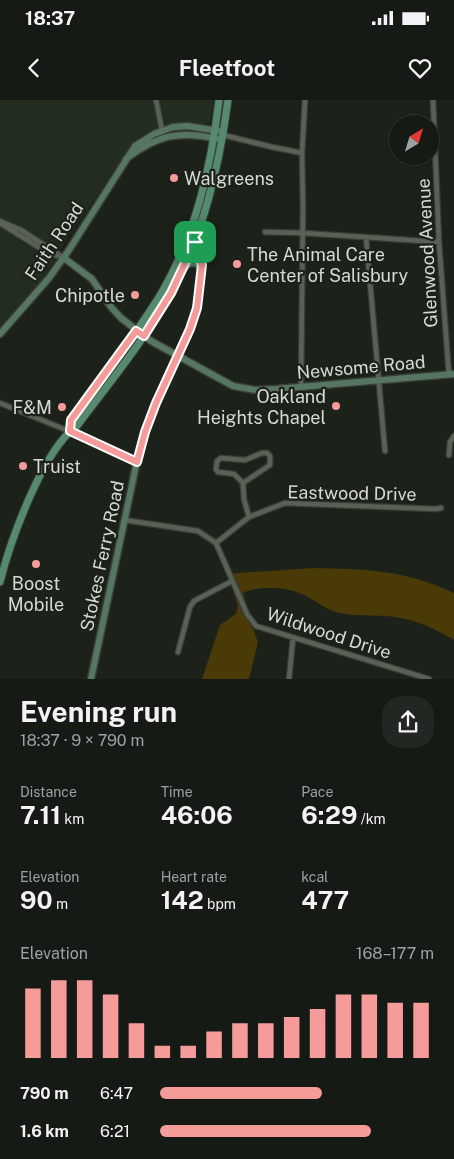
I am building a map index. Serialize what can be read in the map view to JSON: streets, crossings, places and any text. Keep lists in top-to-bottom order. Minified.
{"streets":{"street":["Faith Road","Glenwood Avenue","Newsome Road","Eastwood Drive","Stokes Ferry Road","Wildwood Drive"]},"crossings":[["Faith Road","Newsome Road"],["Glenwood Avenue","Newsome Road"],["Newsome Road","Stokes Ferry Road"],["Eastwood Drive","Wildwood Drive"]],"places":["Walgreens","The Animal Care Center of Salisbury","Chipotle","Oakland Heights Chapel","F&M","Truist","Boost Mobile"],"north":"top right","page":{"status":"18:37","header":"Fleetfoot","heading":["Evening run","18:37 · 9 × 790 m"],"stats":[["Distance","7.11 km"],["Time","46:06"],["Pace","6:29 /km"],["Elevation","90 m"],["Heart rate","142 bpm"],["kcal","477"]],"chart":["Elevation","168–177 m"],"list":[{"name":"790 m","note":"6:47"},{"name":"1.6 km","note":"6:21"}]}}
